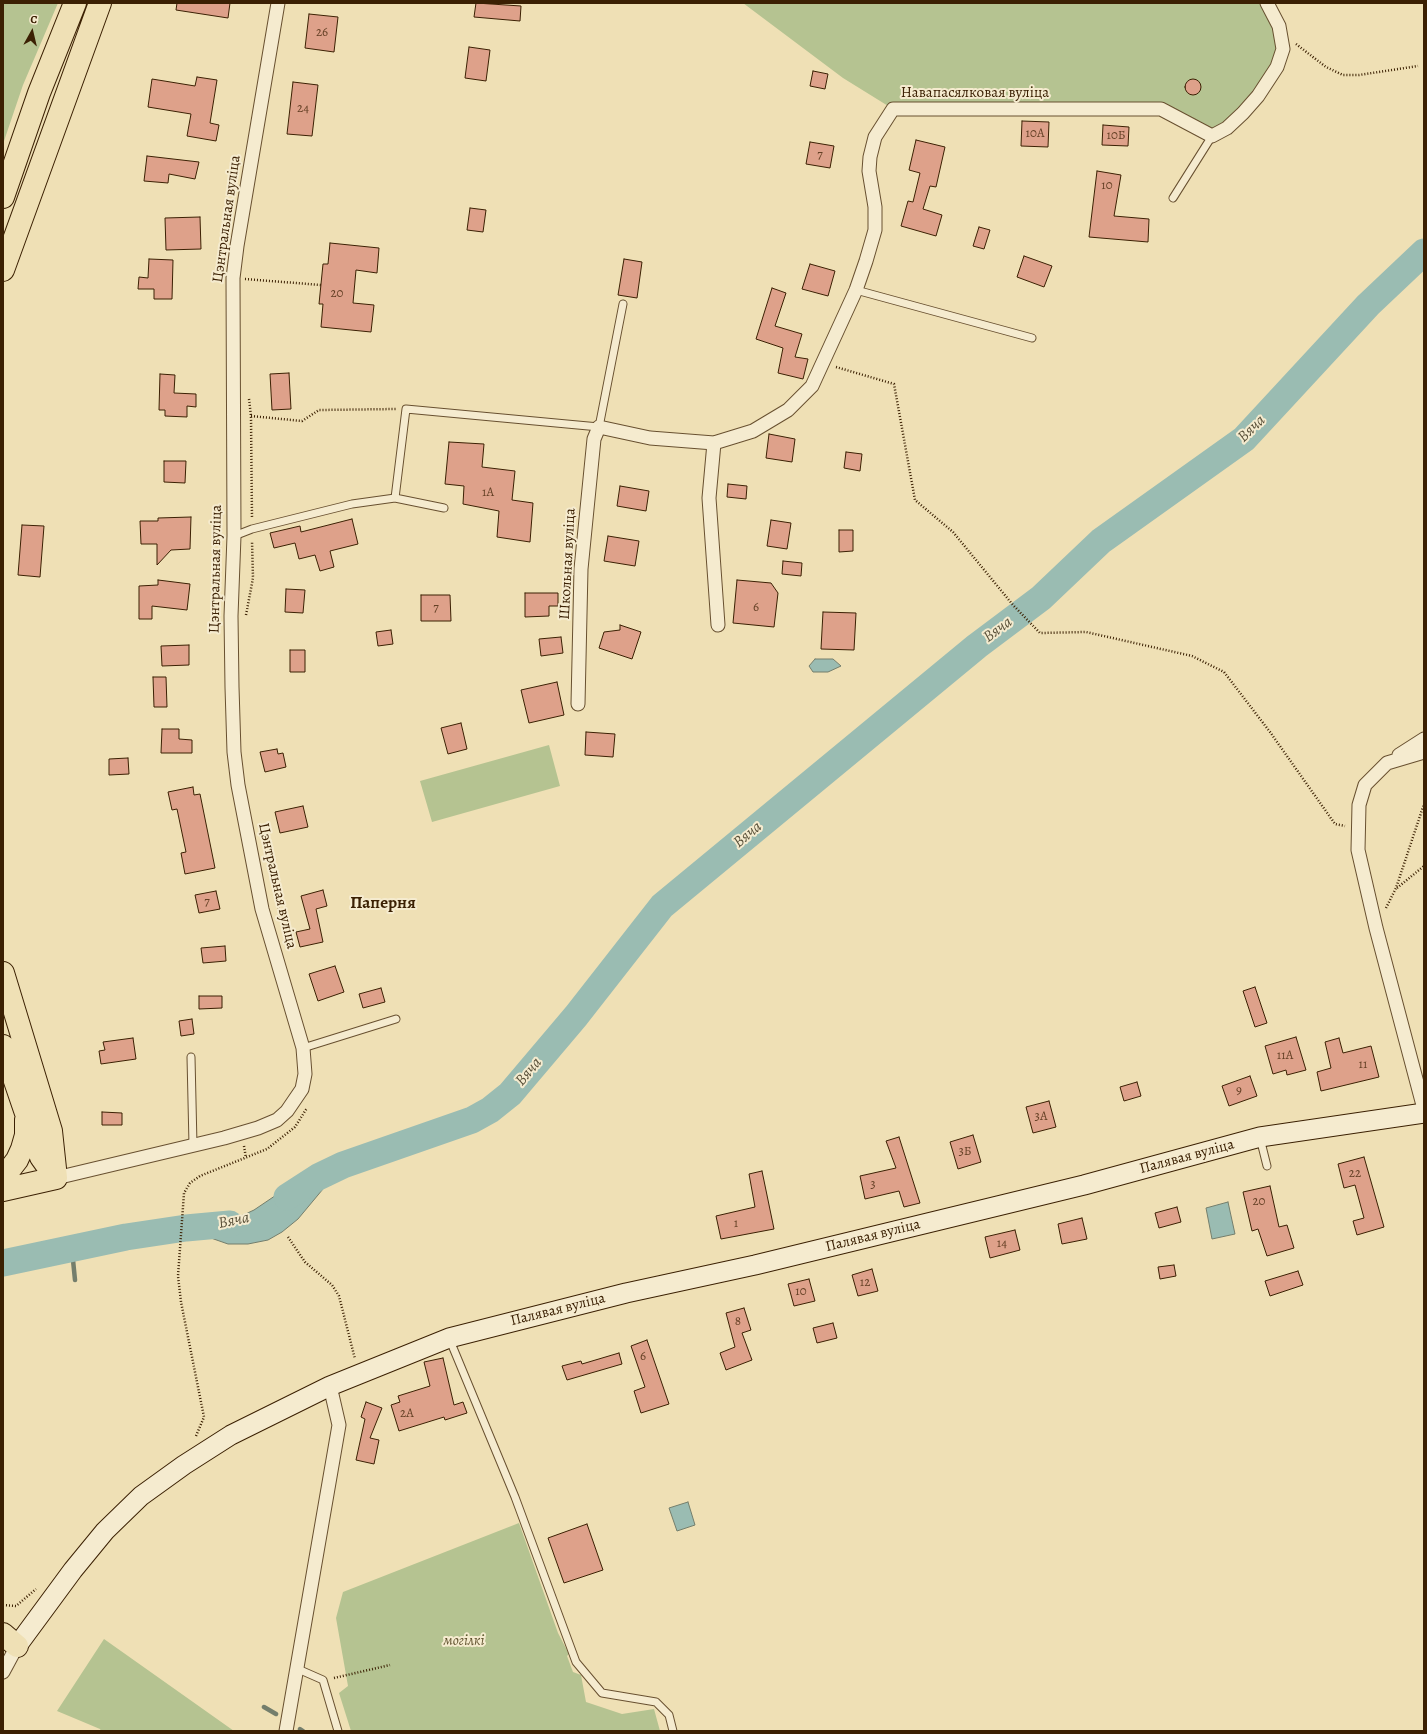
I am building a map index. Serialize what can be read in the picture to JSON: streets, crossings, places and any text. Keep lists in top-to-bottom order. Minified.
{"streets":{"main road":["Палявая вуліца"],"street":["Навапасялковая вуліца","Цэнтральная вуліца","Школьная вуліца"]},"districts":["Паперня"],"water":["Вяча"],"parks":["могілкі"],"house_numbers":["26","24","10А","10Б","7","10","20","1А","7","6","7","11А","11","9","3А","3Б","22","3","20","1","14","12","10","8","6","2А"],"north":"top"}
